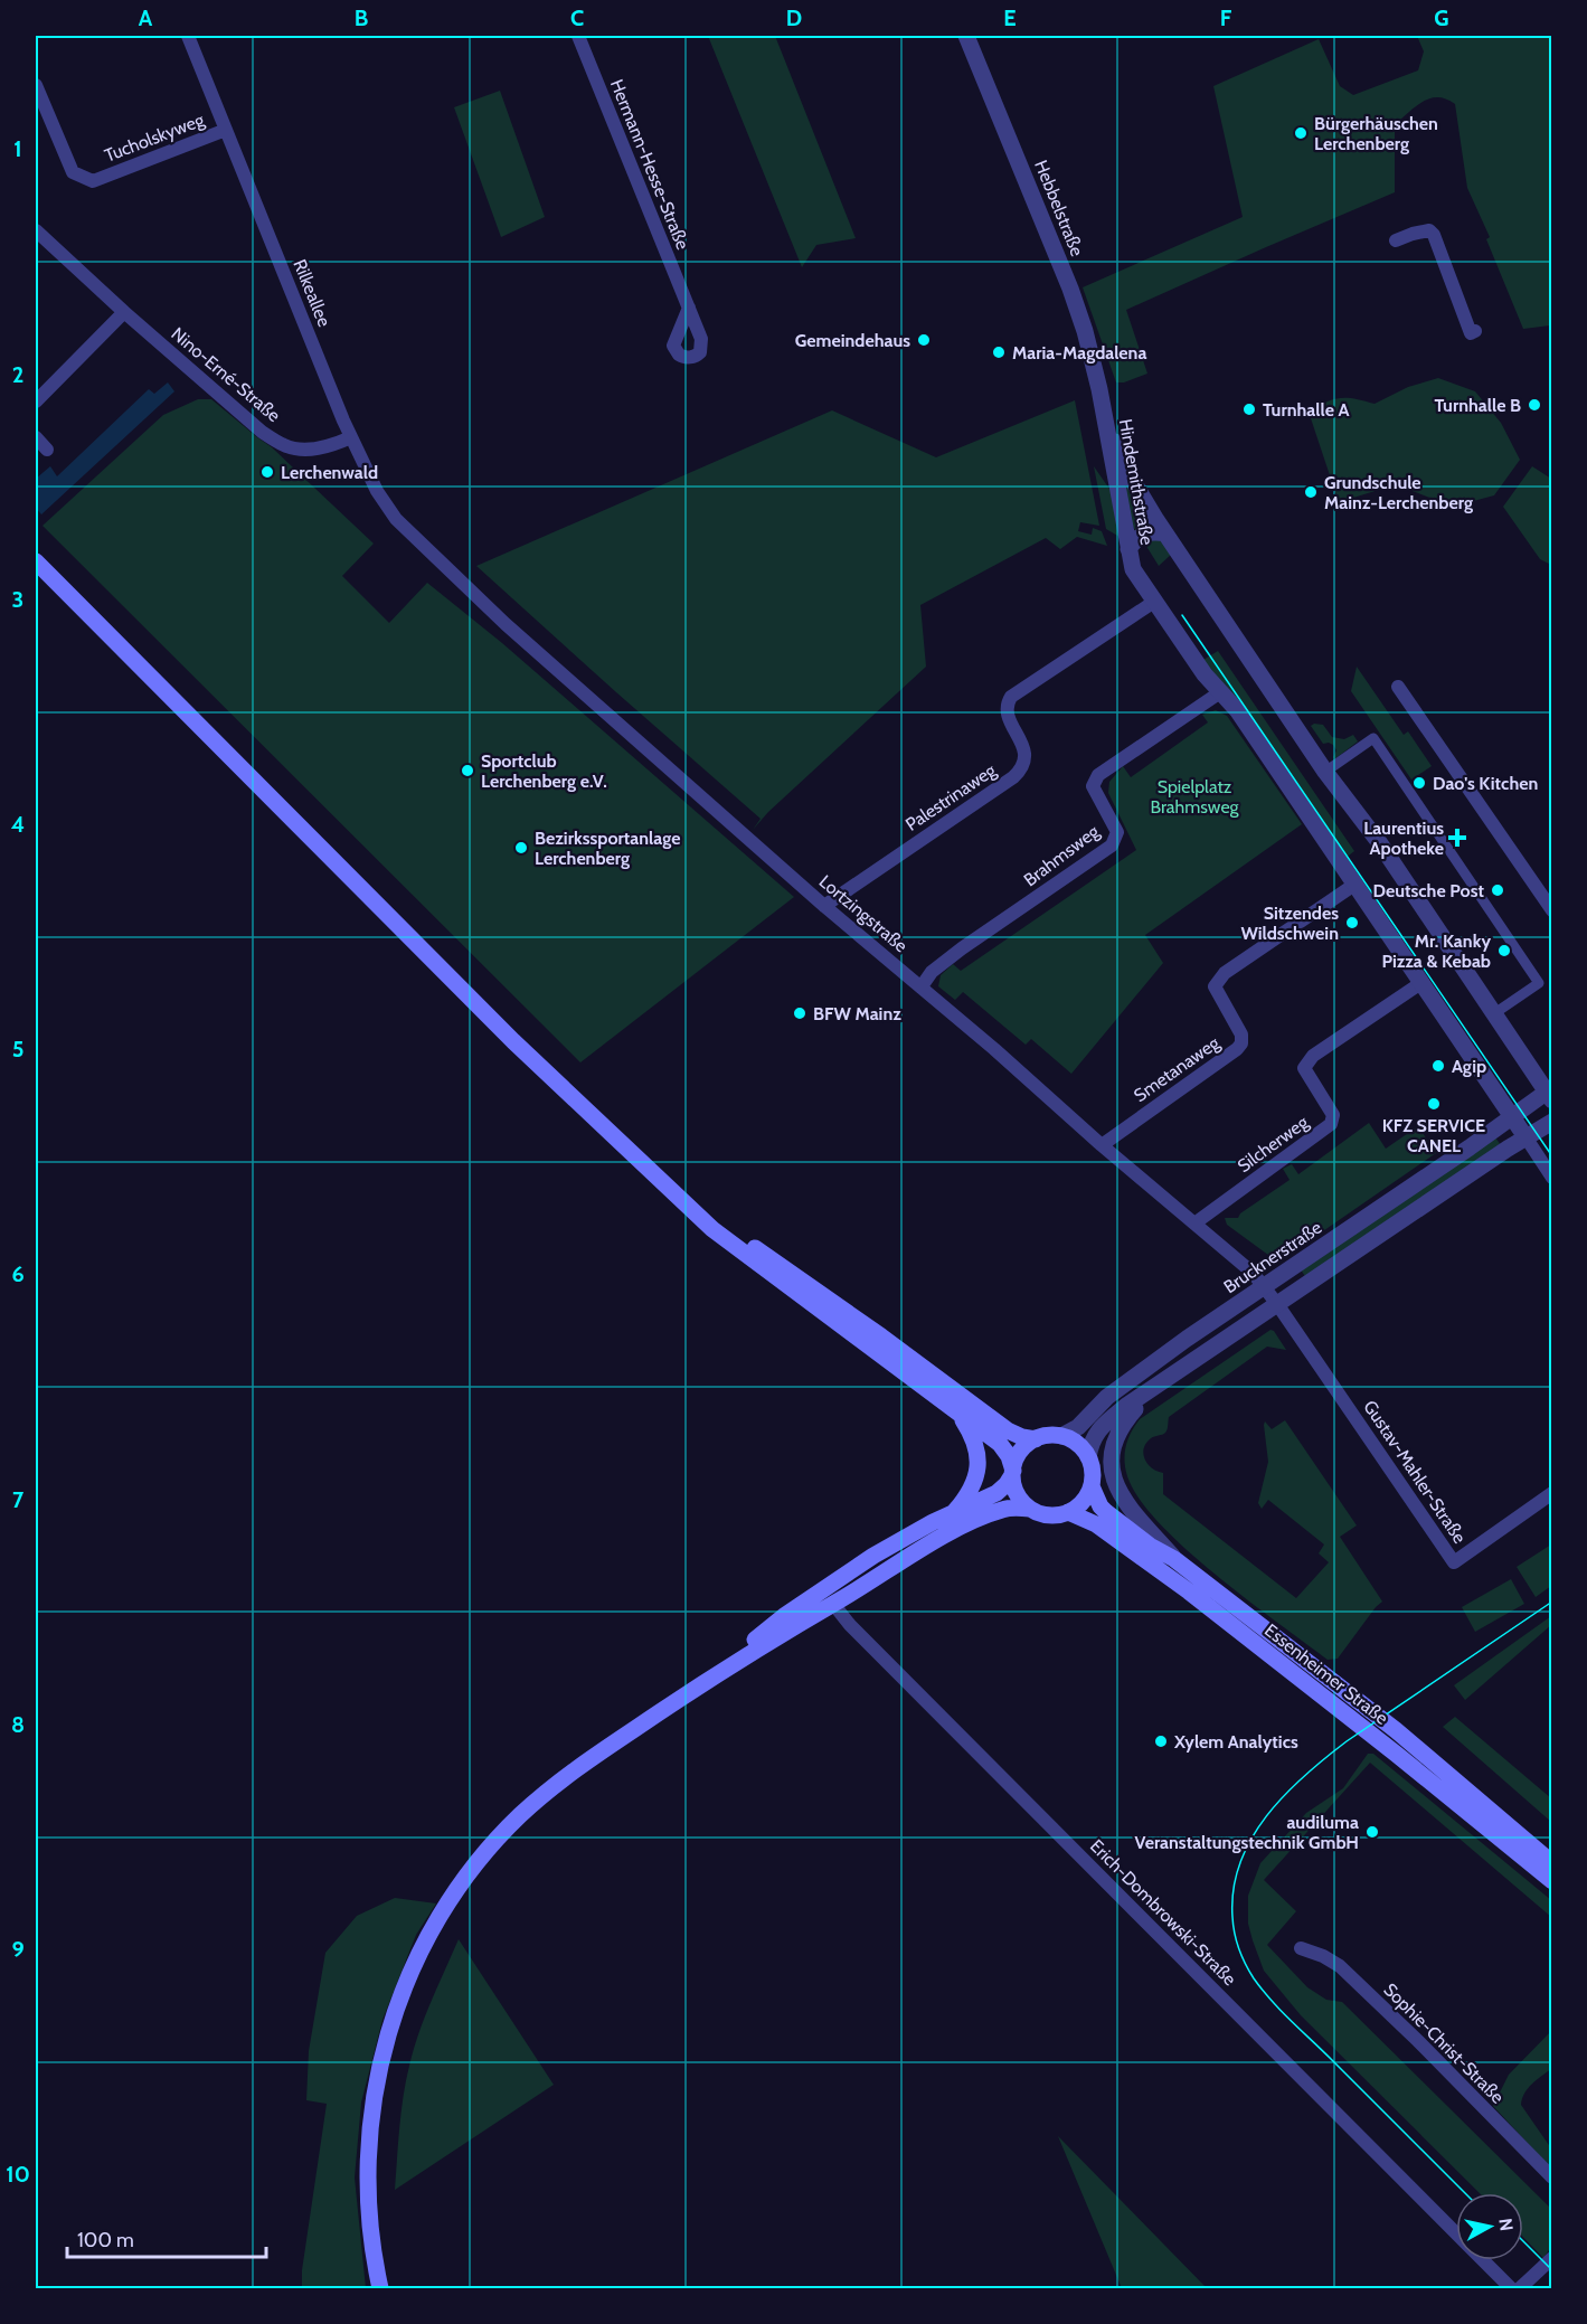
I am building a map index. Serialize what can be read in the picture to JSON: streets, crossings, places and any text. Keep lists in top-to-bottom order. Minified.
{"streets":{"main road":["Essenheimer Straße"],"street":["Tucholskyweg","Hermann-Hesse-Straße","Hebbelstraße","Rilkeallee","Nino-Erné-Straße","Hindemithstraße","Palestrinaweg","Brahmsweg","Lortzingstraße","Smetanaweg","Silcherweg","Brucknerstraße","Gustav-Mahler-Straße","Erich-Dombrowski-Straße","Sophie-Christ-Straße"]},"crossings":[["Tucholskyweg","Rilkeallee"],["Hebbelstraße","Hindemithstraße"],["Rilkeallee","Nino-Erné-Straße"],["Rilkeallee","Lortzingstraße"],["Hindemithstraße","Palestrinaweg"],["Hindemithstraße","Brahmsweg"],["Hindemithstraße","Smetanaweg"],["Hindemithstraße","Silcherweg"],["Hindemithstraße","Brucknerstraße"],["Palestrinaweg","Lortzingstraße"],["Brahmsweg","Lortzingstraße"],["Lortzingstraße","Smetanaweg"],["Lortzingstraße","Silcherweg"],["Lortzingstraße","Brucknerstraße"],["Lortzingstraße","Gustav-Mahler-Straße"],["Brucknerstraße","Essenheimer Straße"]],"parks":["Spielplatz Brahmsweg"],"places":{"other":["Bürgerhäuschen Lerchenberg","Gemeindehaus","Maria-Magdalena","Turnhalle B","Turnhalle A","Lerchenwald","Grundschule Mainz-Lerchenberg","Sportclub Lerchenberg e.V.","Dao's Kitchen","Bezirkssportanlage Lerchenberg","Deutsche Post","Sitzendes Wildschwein","Mr. Kanky Pizza & Kebab","BFW Mainz","Agip","KFZ SERVICE CANEL","Xylem Analytics","audiluma Veranstaltungstechnik GmbH"],"health":["Laurentius Apotheke"]},"scale_bar":"100 m","north":"right","grid":{"columns":["A","B","C","D","E","F","G"],"rows":["1","2","3","4","5","6","7","8","9","10"]}}
